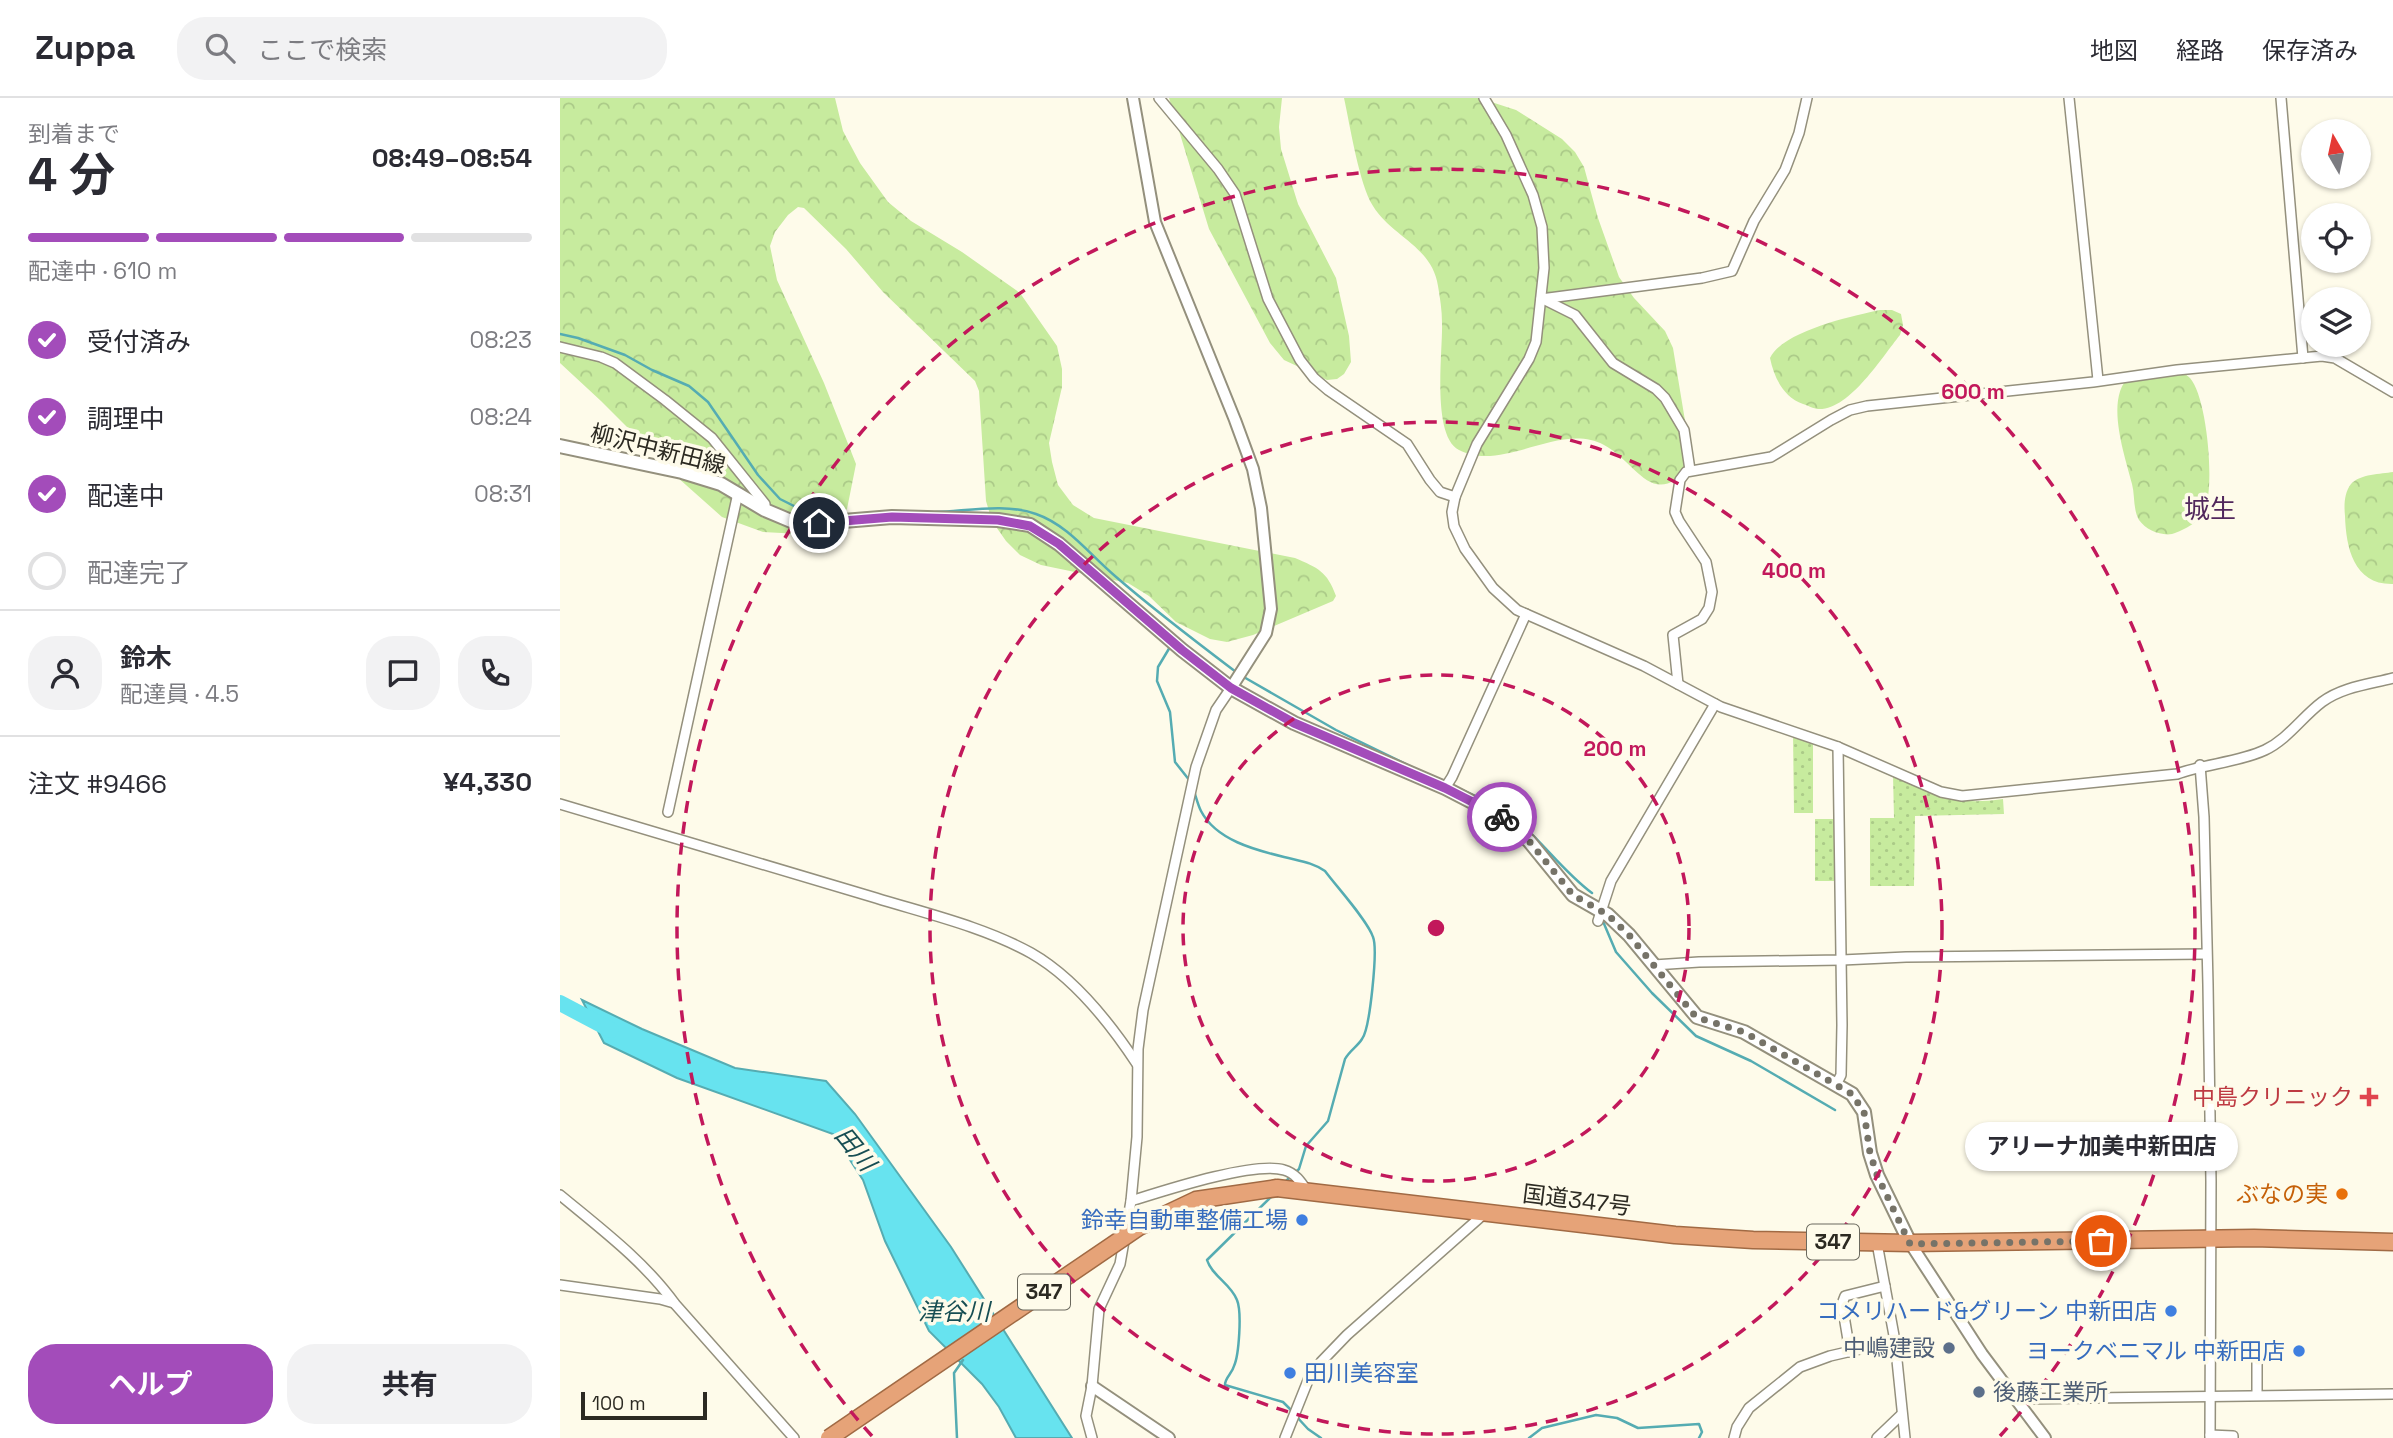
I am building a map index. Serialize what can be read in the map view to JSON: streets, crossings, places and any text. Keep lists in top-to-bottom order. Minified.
{"streets":{"highway":["国道347号","347"],"main road":["柳沢中新田線"]},"crossings":[["柳沢中新田線","国道347号"]],"districts":["城生"],"water":["田川","津谷川"],"places":{"health":["中島クリニック"],"other":["ぶなの実","鈴幸自動車整備工場","アリーナ加美中新田店","コメリハード&グリーン 中新田店","中嶋建設","ヨークベニマル 中新田店","田川美容室","後藤工業所"]},"scale_bar":"100 m","north":"top","page":{"header":"Zuppa","search":"ここで検索","nav":["地図","経路","保存済み"],"heading":["4 分","到着まで","08:49–08:54"],"panel":["鈴木","配達員 · 4.5","注文 #9466","¥4,330"],"bar":"配達中 · 610 m","list":[["受付済み","08:23"],["調理中","08:24"],["配達中","08:31"],"配達完了"],"bubble":"アリーナ加美中新田店","buttons":["ヘルプ","共有"],"scale":"100 m"},"rings":["600 m","400 m","200 m"]}
